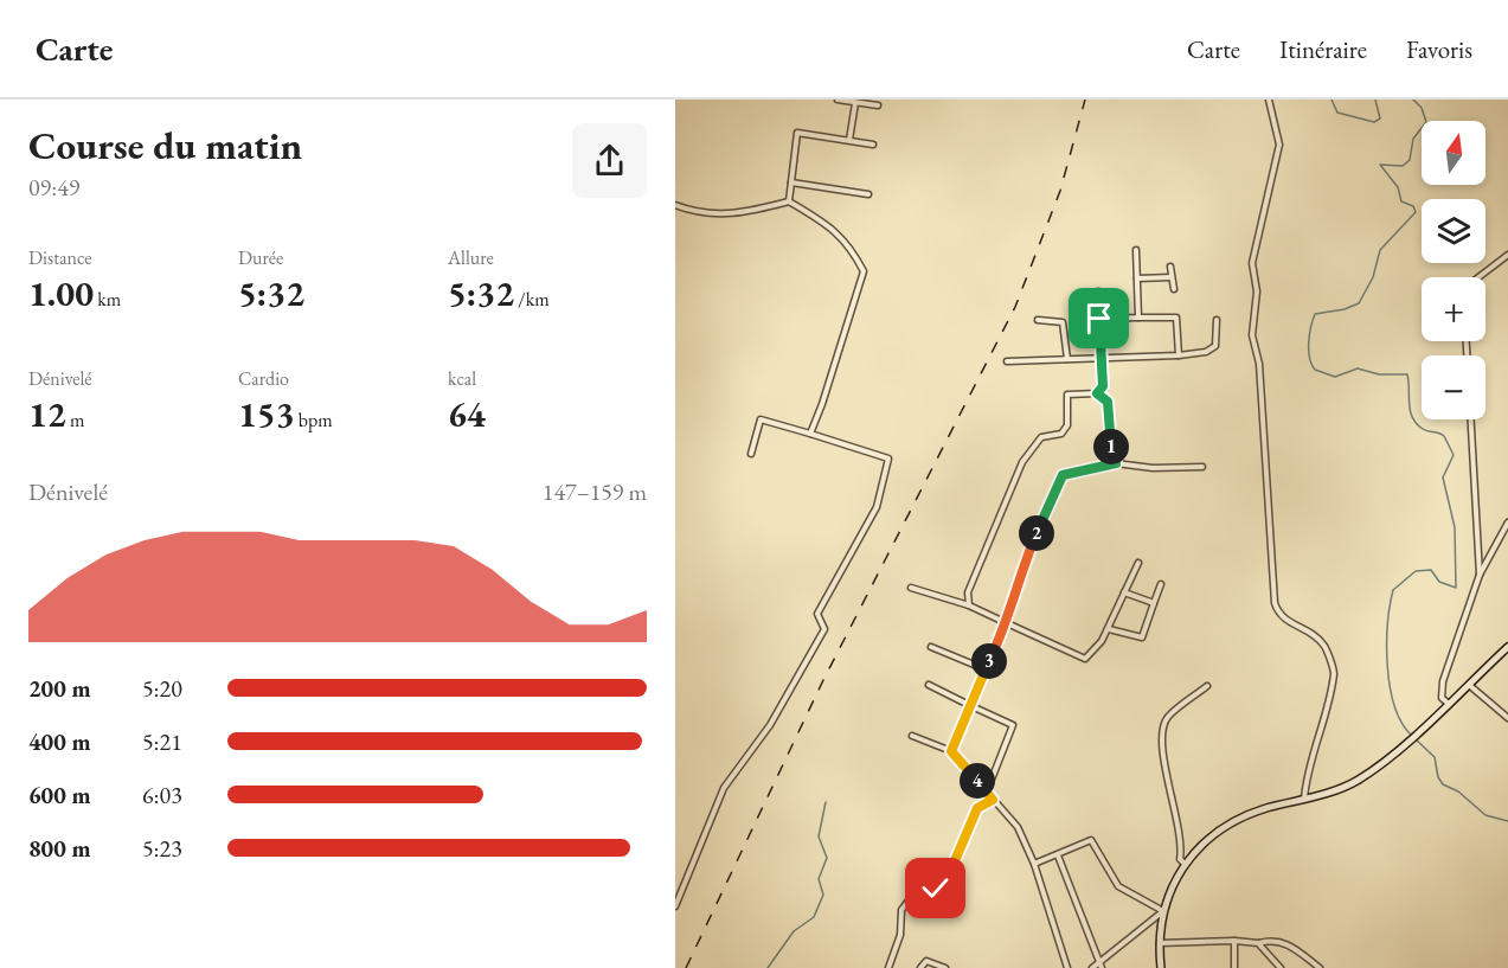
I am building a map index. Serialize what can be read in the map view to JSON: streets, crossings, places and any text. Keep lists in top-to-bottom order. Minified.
{"north":"top","page":{"header":"Carte","nav":["Carte","Itinéraire","Favoris"],"heading":["Course du matin","09:49"],"map_buttons":["+","−"],"stats":[["Distance","1.00 km"],["Durée","5:32"],["Allure","5:32 /km"],["Dénivelé","12 m"],["Cardio","153 bpm"],["kcal","64"]],"pins":["1","2","3","4"],"chart":["Dénivelé","147–159 m"],"list":[{"name":"200 m","note":"5:20"},{"name":"400 m","note":"5:21"},{"name":"600 m","note":"6:03"},{"name":"800 m","note":"5:23"}]}}
